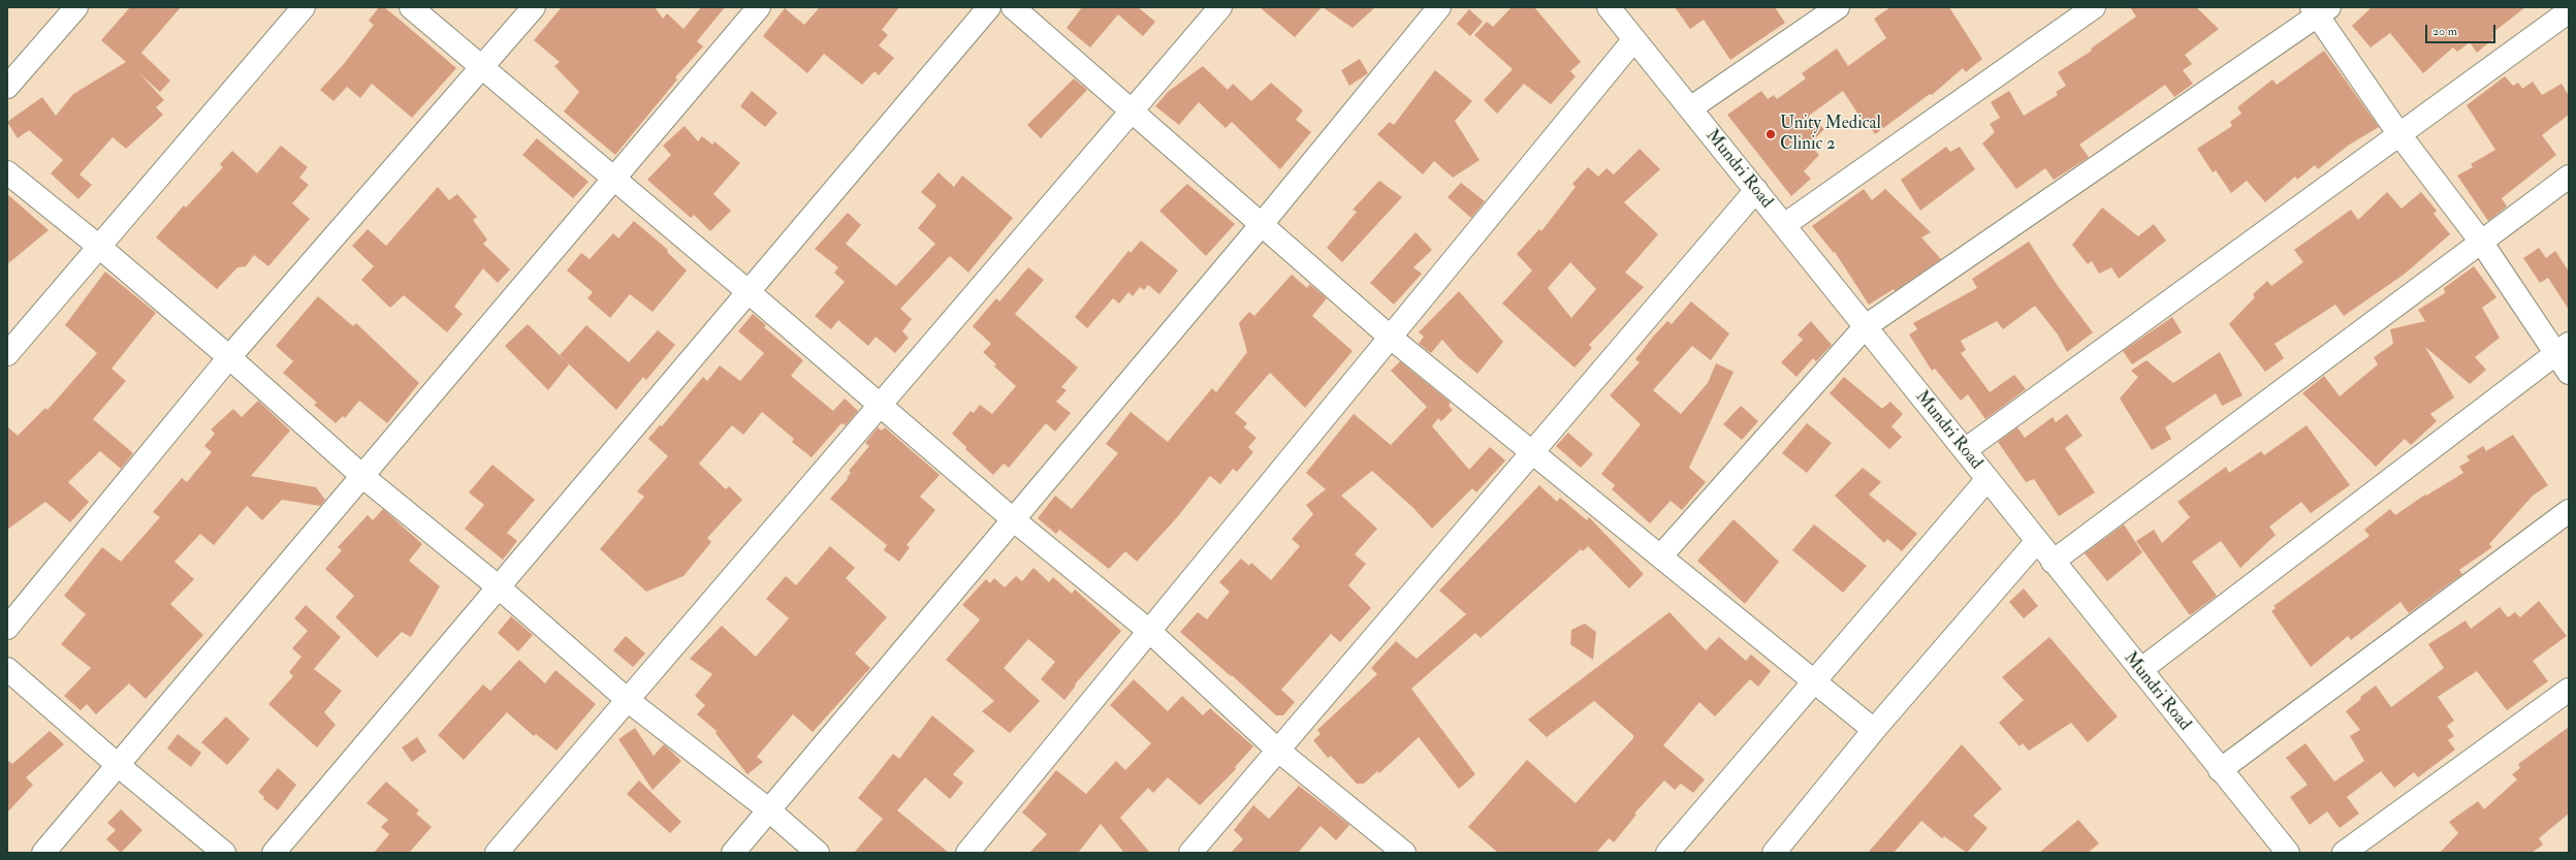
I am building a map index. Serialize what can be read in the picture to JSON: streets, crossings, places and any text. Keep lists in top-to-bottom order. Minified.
{"streets":{"street":["Mundri Road"]},"places":["Unity Medical Clinic 2"],"scale_bar":"20 m"}
